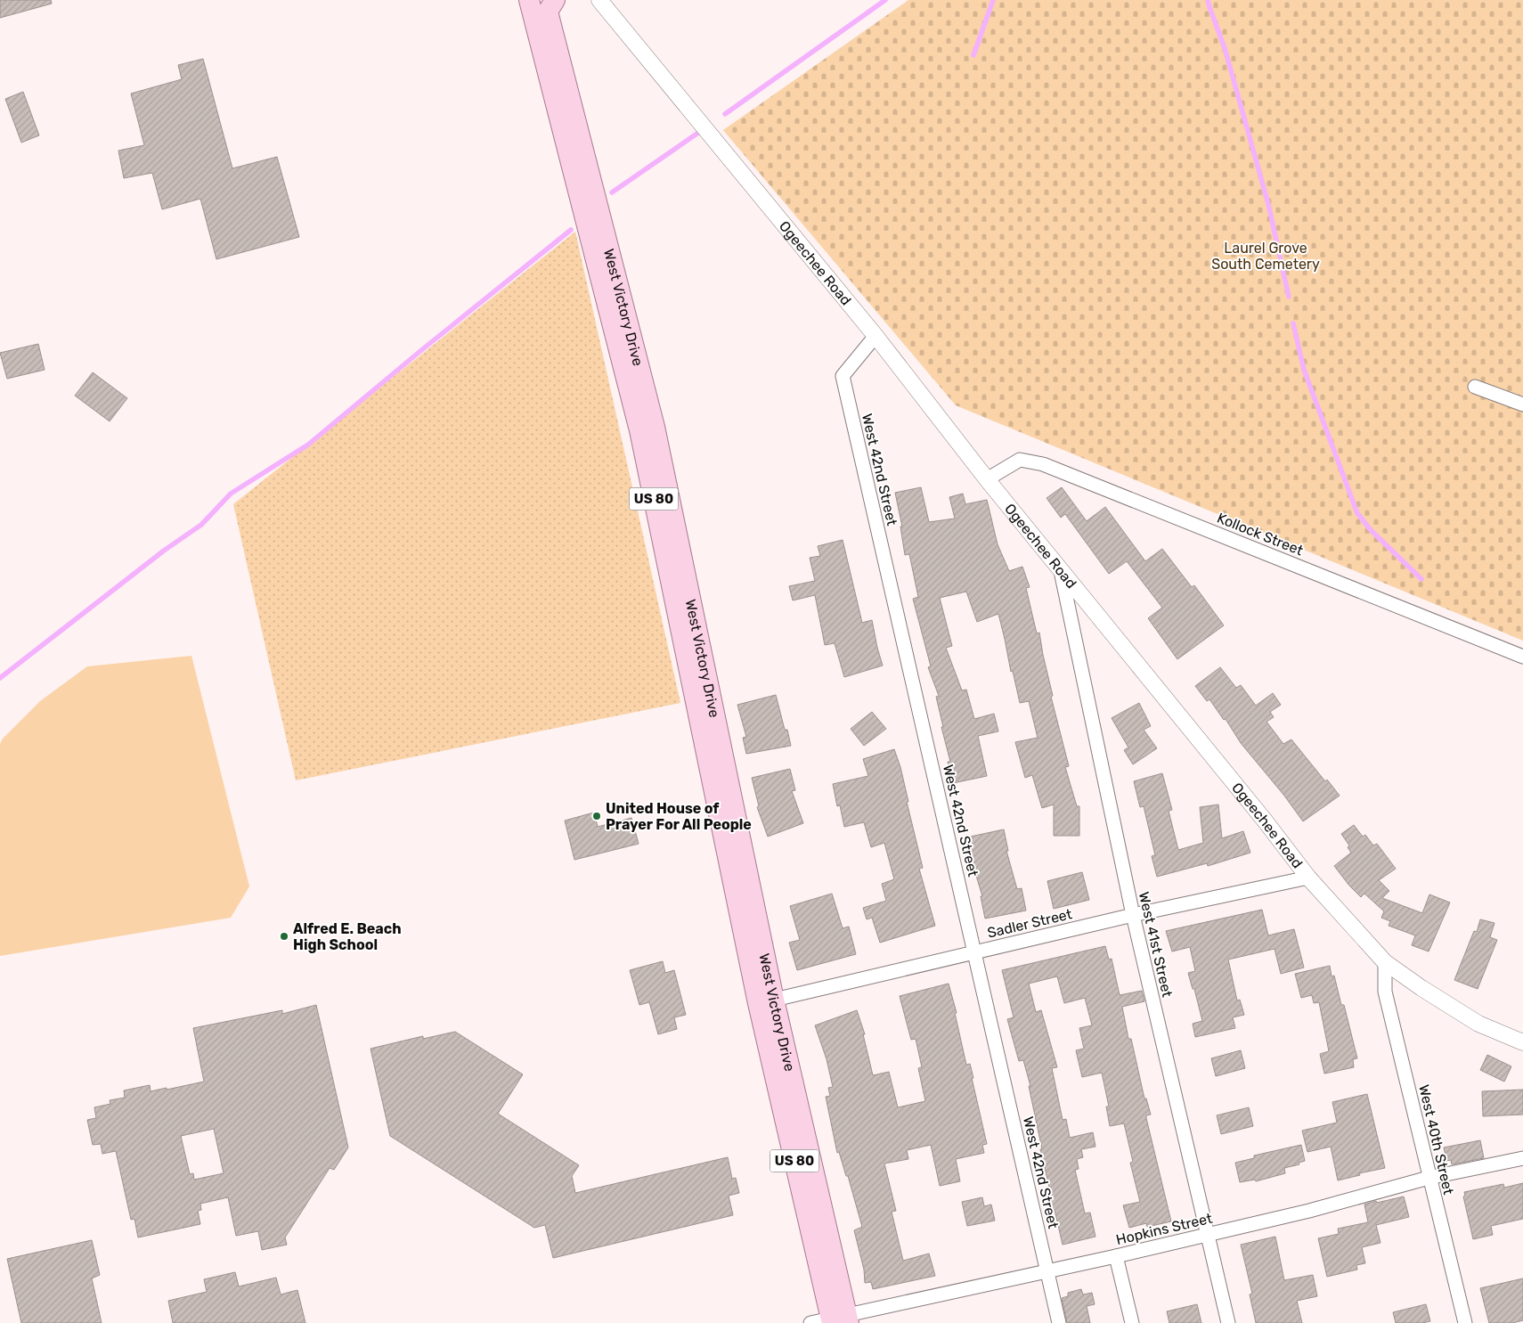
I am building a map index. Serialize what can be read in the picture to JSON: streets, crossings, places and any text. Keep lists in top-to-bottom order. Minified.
{"streets":{"main road":["West Victory Drive","US 80"],"street":["Ogeechee Road","West 42nd Street","Kollock Street","Sadler Street","West 41st Street","West 40th Street","Hopkins Street"]},"crossings":[["Ogeechee Road","West 42nd Street"],["Ogeechee Road","Kollock Street"],["Ogeechee Road","Sadler Street"],["Ogeechee Road","West 41st Street"],["Ogeechee Road","West 40th Street"],["West Victory Drive","Sadler Street"],["West Victory Drive","Hopkins Street"],["West 42nd Street","Sadler Street"],["West 42nd Street","Hopkins Street"],["Sadler Street","West 41st Street"],["West 41st Street","Hopkins Street"],["West 40th Street","Hopkins Street"]],"parks":["Laurel Grove South Cemetery"],"places":["United House of Prayer For All People","Alfred E. Beach High School"]}
